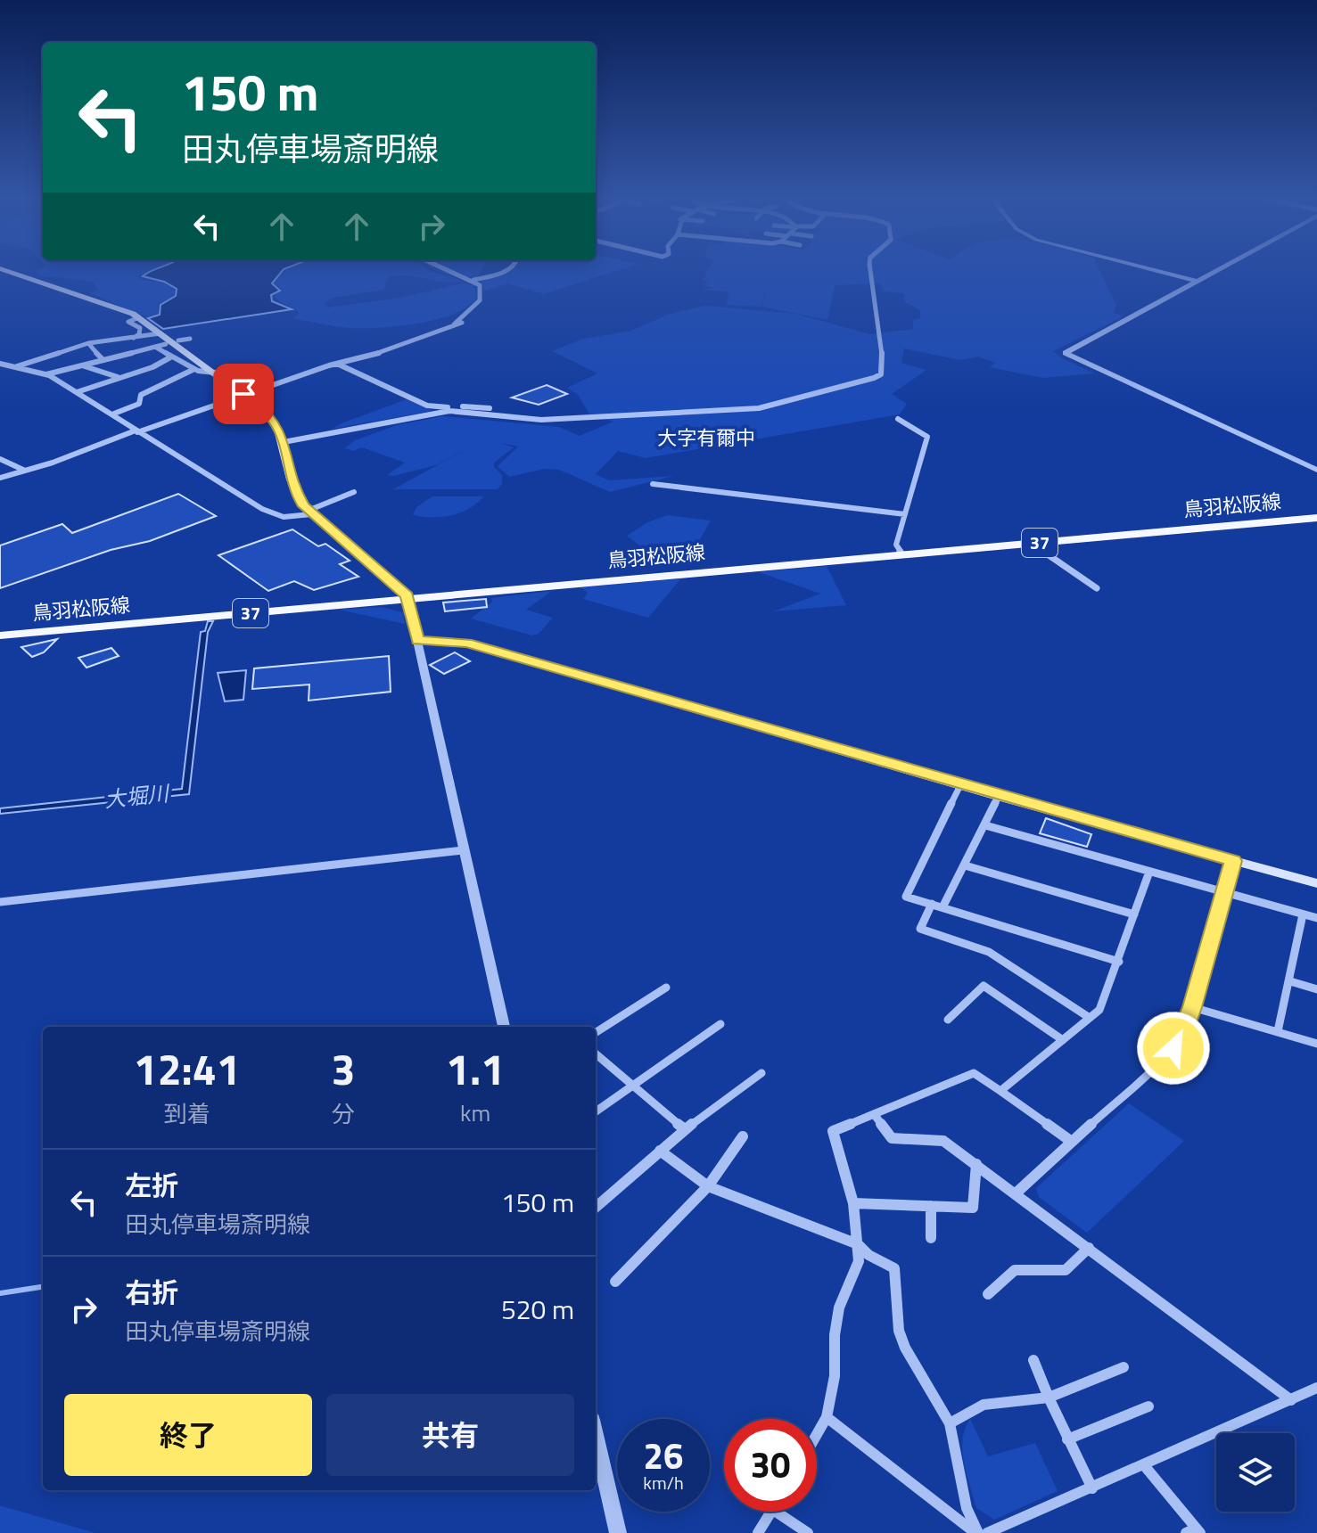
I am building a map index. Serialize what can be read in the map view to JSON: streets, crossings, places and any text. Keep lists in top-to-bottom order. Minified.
{"streets":{"main road":["鳥羽松阪線","37"]},"districts":["大字有爾中"],"water":["大堀川"],"page":{"turn":["150 m","田丸停車場斎明線"],"eta":["12:41","到着","3","分","1.1","km"],"list":[{"name":"左折","note":"田丸停車場斎明線","value":"150 m"},{"name":"右折","note":"田丸停車場斎明線","value":"520 m"}],"buttons":["終了","共有"],"speed":"26 km/h","limit":"30"}}
